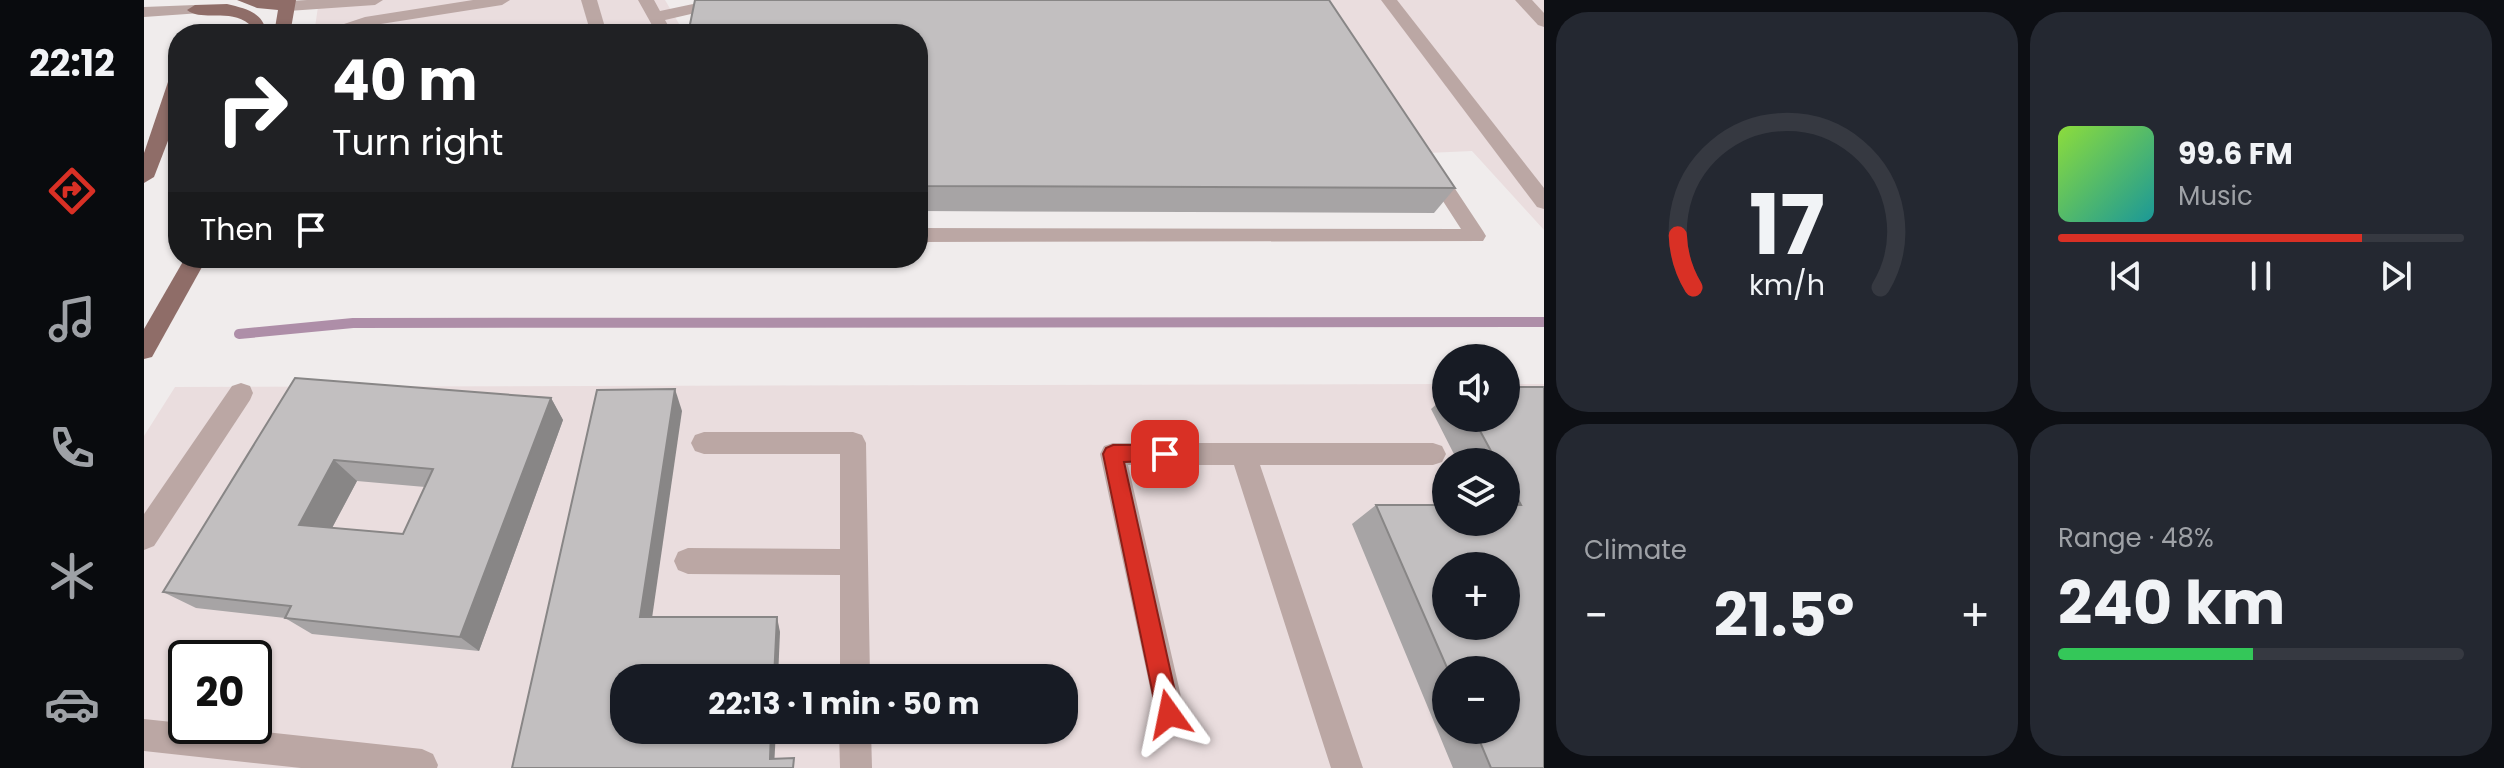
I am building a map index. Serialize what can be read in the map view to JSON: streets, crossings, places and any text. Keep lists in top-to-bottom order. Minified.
{"page":{"tabs":"22:12","turn":["40 m","Turn right"],"song":["99.6 FM","Music"],"then":"Then","map_buttons":["+","−"],"tile":["Climate",["Range · 48%","240 km"]],"heat":["−","21.5°","+"],"limit":"20","trip":"22:13 · 1 min · 50 m","gauge":["17","km/h"]}}
